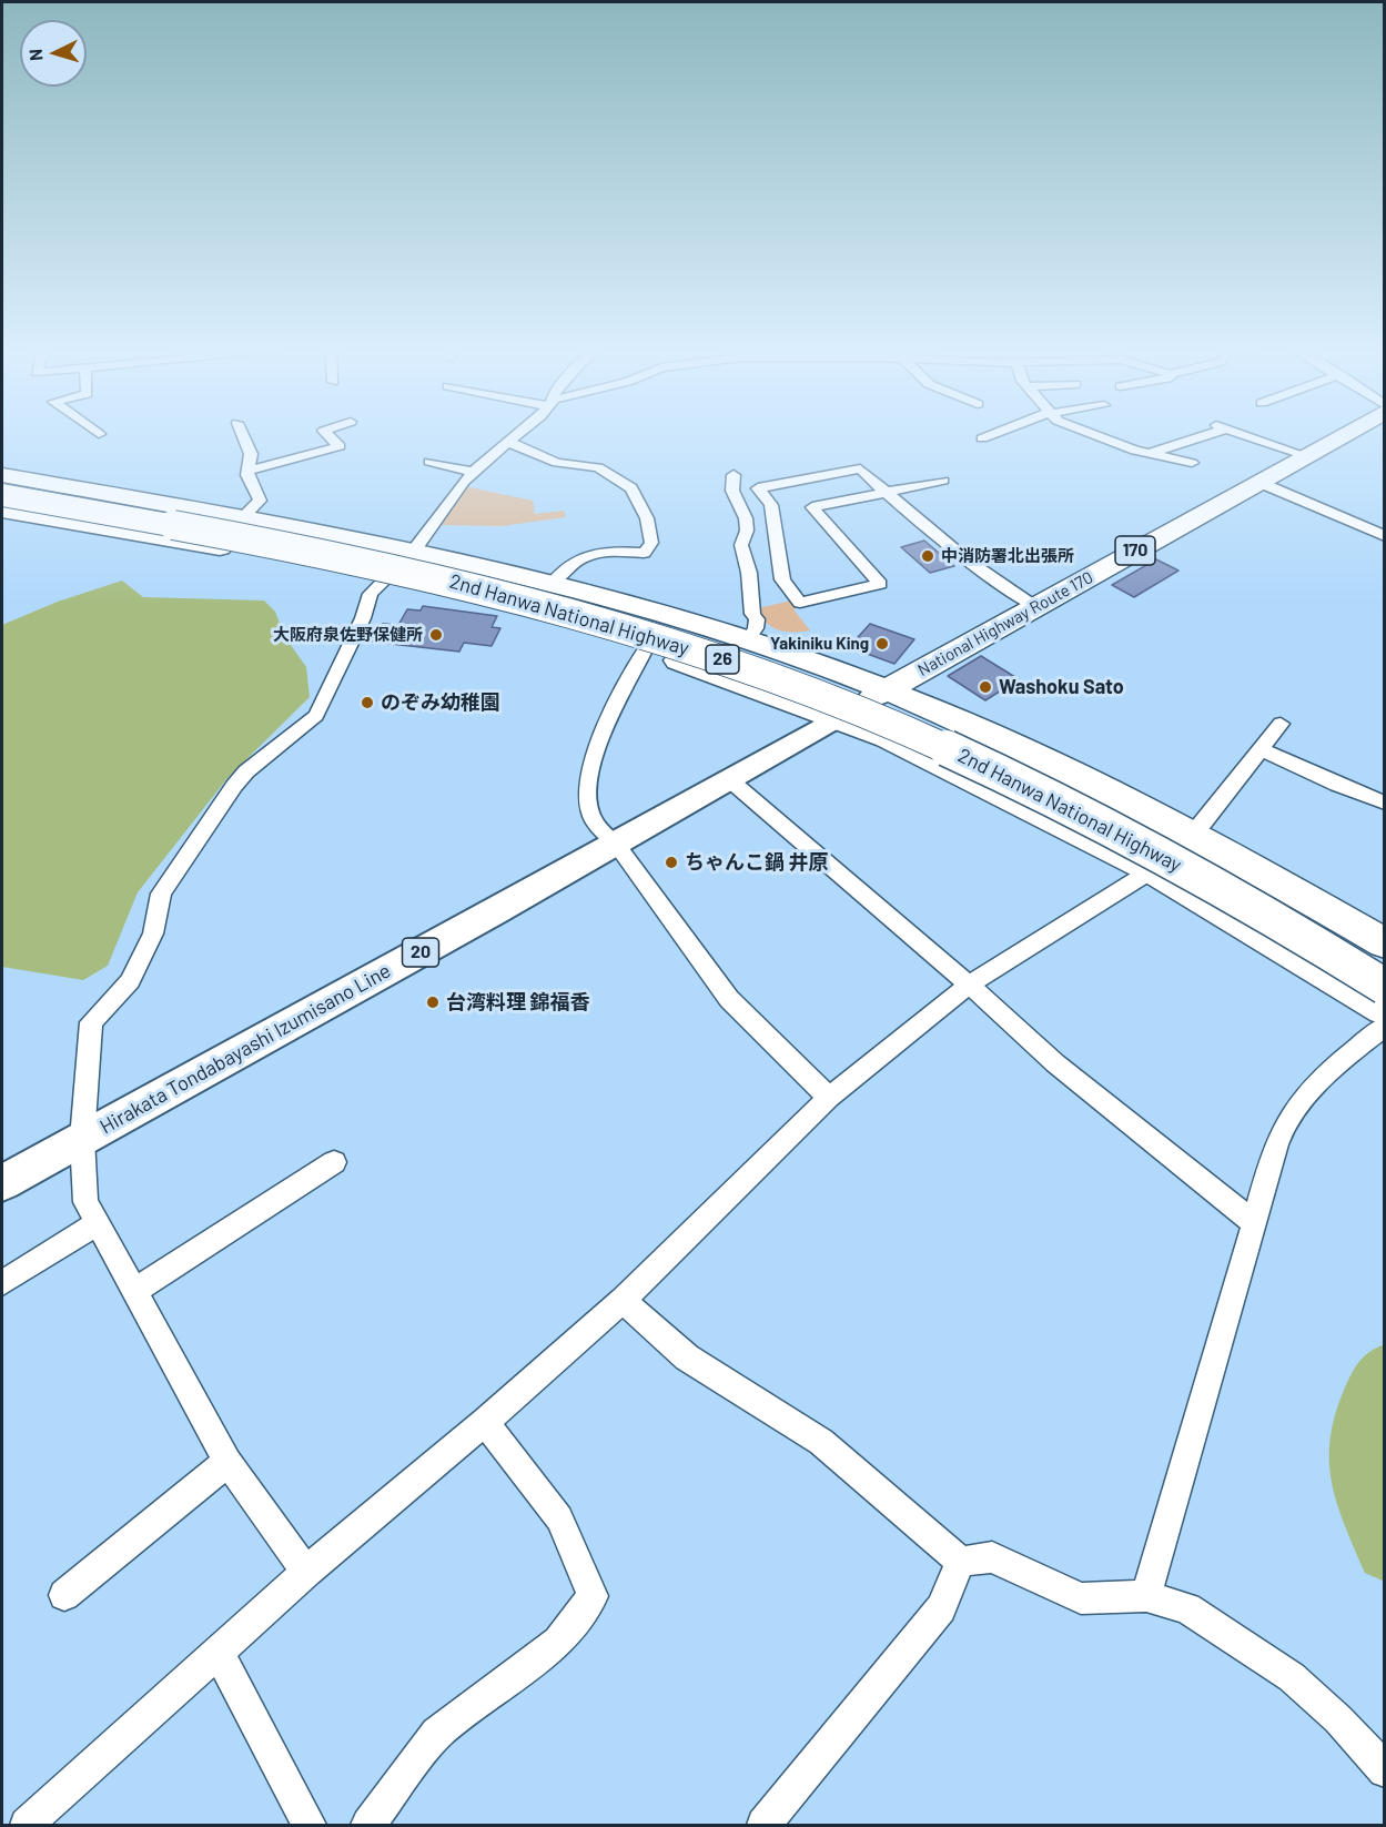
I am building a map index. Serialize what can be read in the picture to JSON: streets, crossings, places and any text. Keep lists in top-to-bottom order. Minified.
{"streets":{"highway":["170","2nd Hanwa National Highway","National Highway Route 170","26"],"main road":["20","Hirakata Tondabayashi Izumisano Line"]},"crossings":[["National Highway Route 170","26"],["National Highway Route 170","Hirakata Tondabayashi Izumisano Line"],["26","Hirakata Tondabayashi Izumisano Line"]],"places":["中消防署北出張所","大阪府泉佐野保健所","Yakiniku King","Washoku Sato","のぞみ幼稚園","ちゃんこ鍋 井原","台湾料理 錦福香"],"north":"left"}
